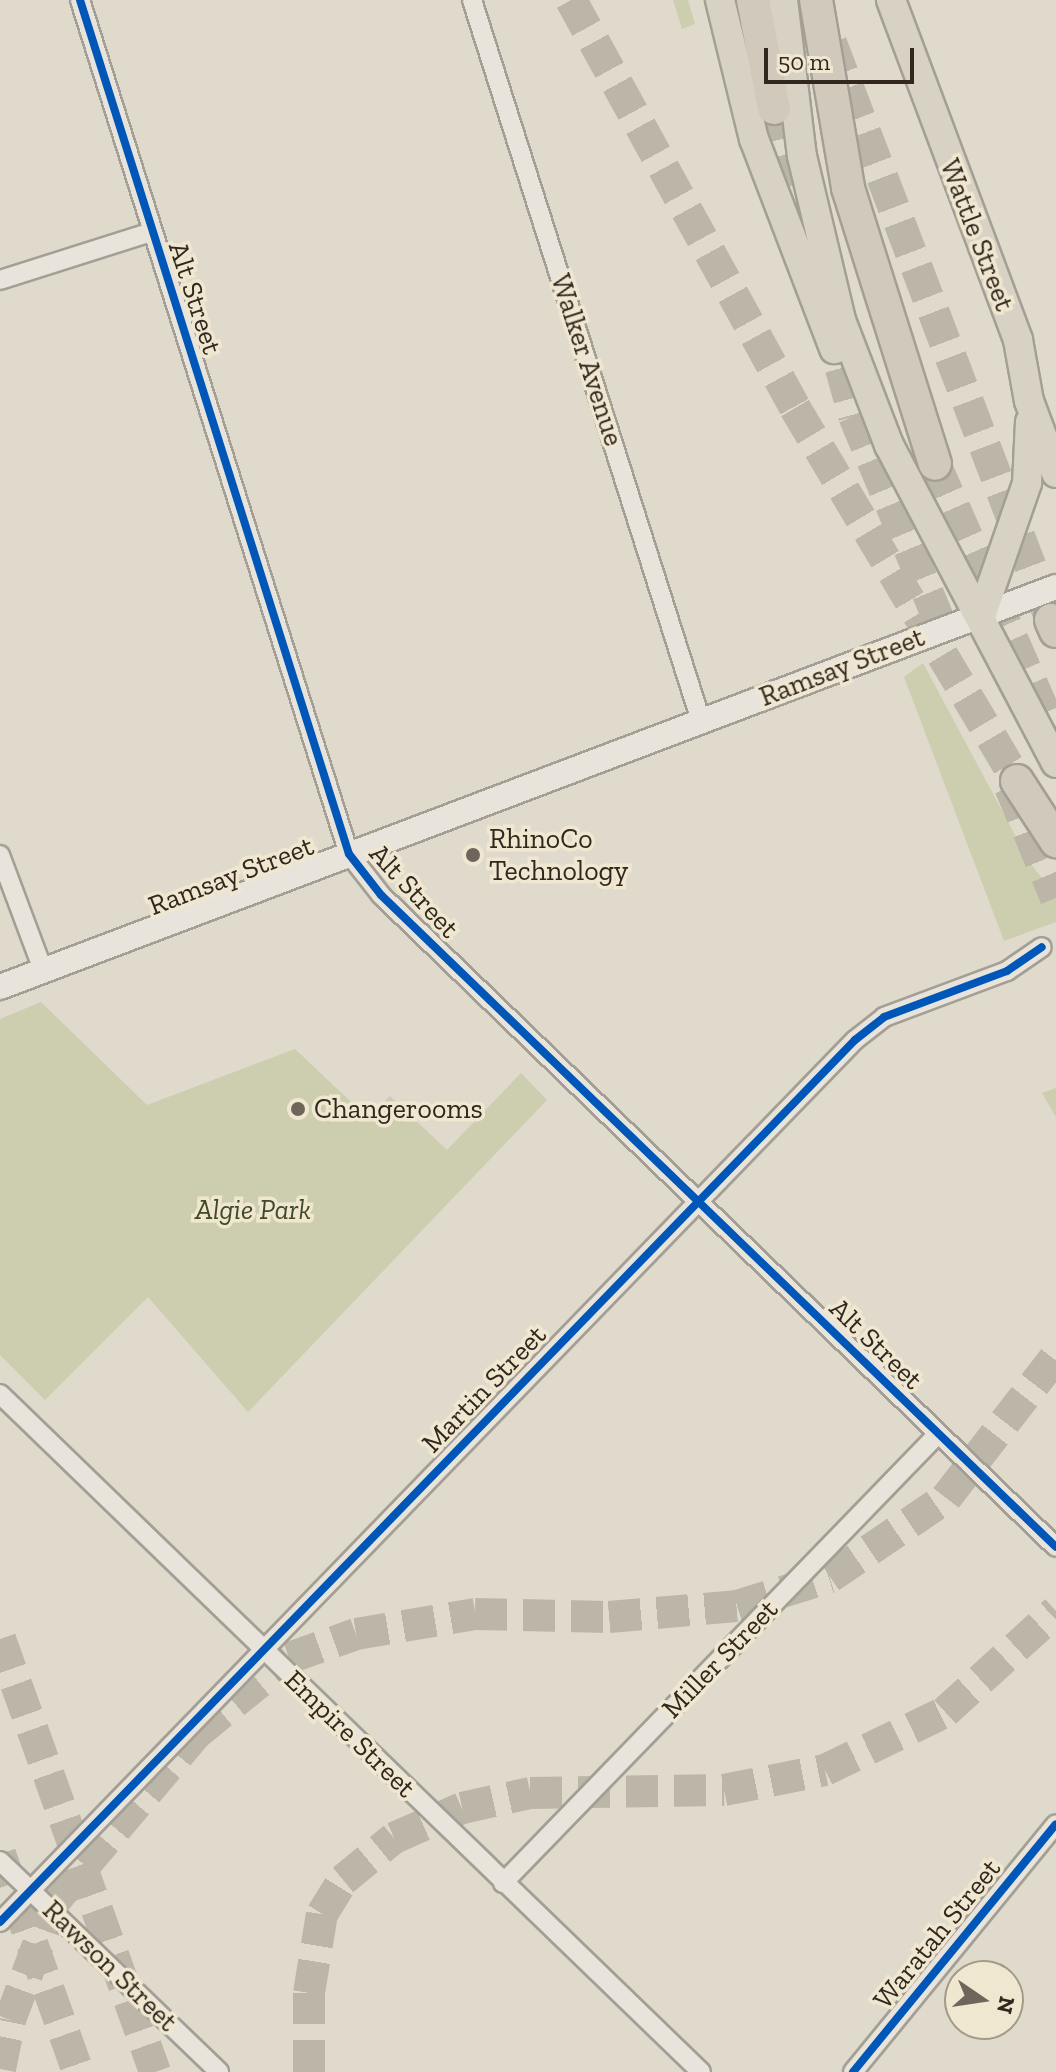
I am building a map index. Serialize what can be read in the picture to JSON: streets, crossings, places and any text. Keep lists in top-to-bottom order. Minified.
{"streets":{"highway":["Wattle Street"],"main road":["Ramsay Street"],"street":["Alt Street","Walker Avenue","Martin Street","Miller Street","Empire Street","Waratah Street","Rawson Street"]},"crossings":[["Alt Street","Ramsay Street"],["Alt Street","Martin Street"],["Alt Street","Miller Street"],["Walker Avenue","Ramsay Street"],["Martin Street","Empire Street"],["Martin Street","Rawson Street"],["Miller Street","Empire Street"]],"parks":["Algie Park"],"places":["RhinoCo Technology","Changerooms"],"scale_bar":"50 m","north":"right"}
